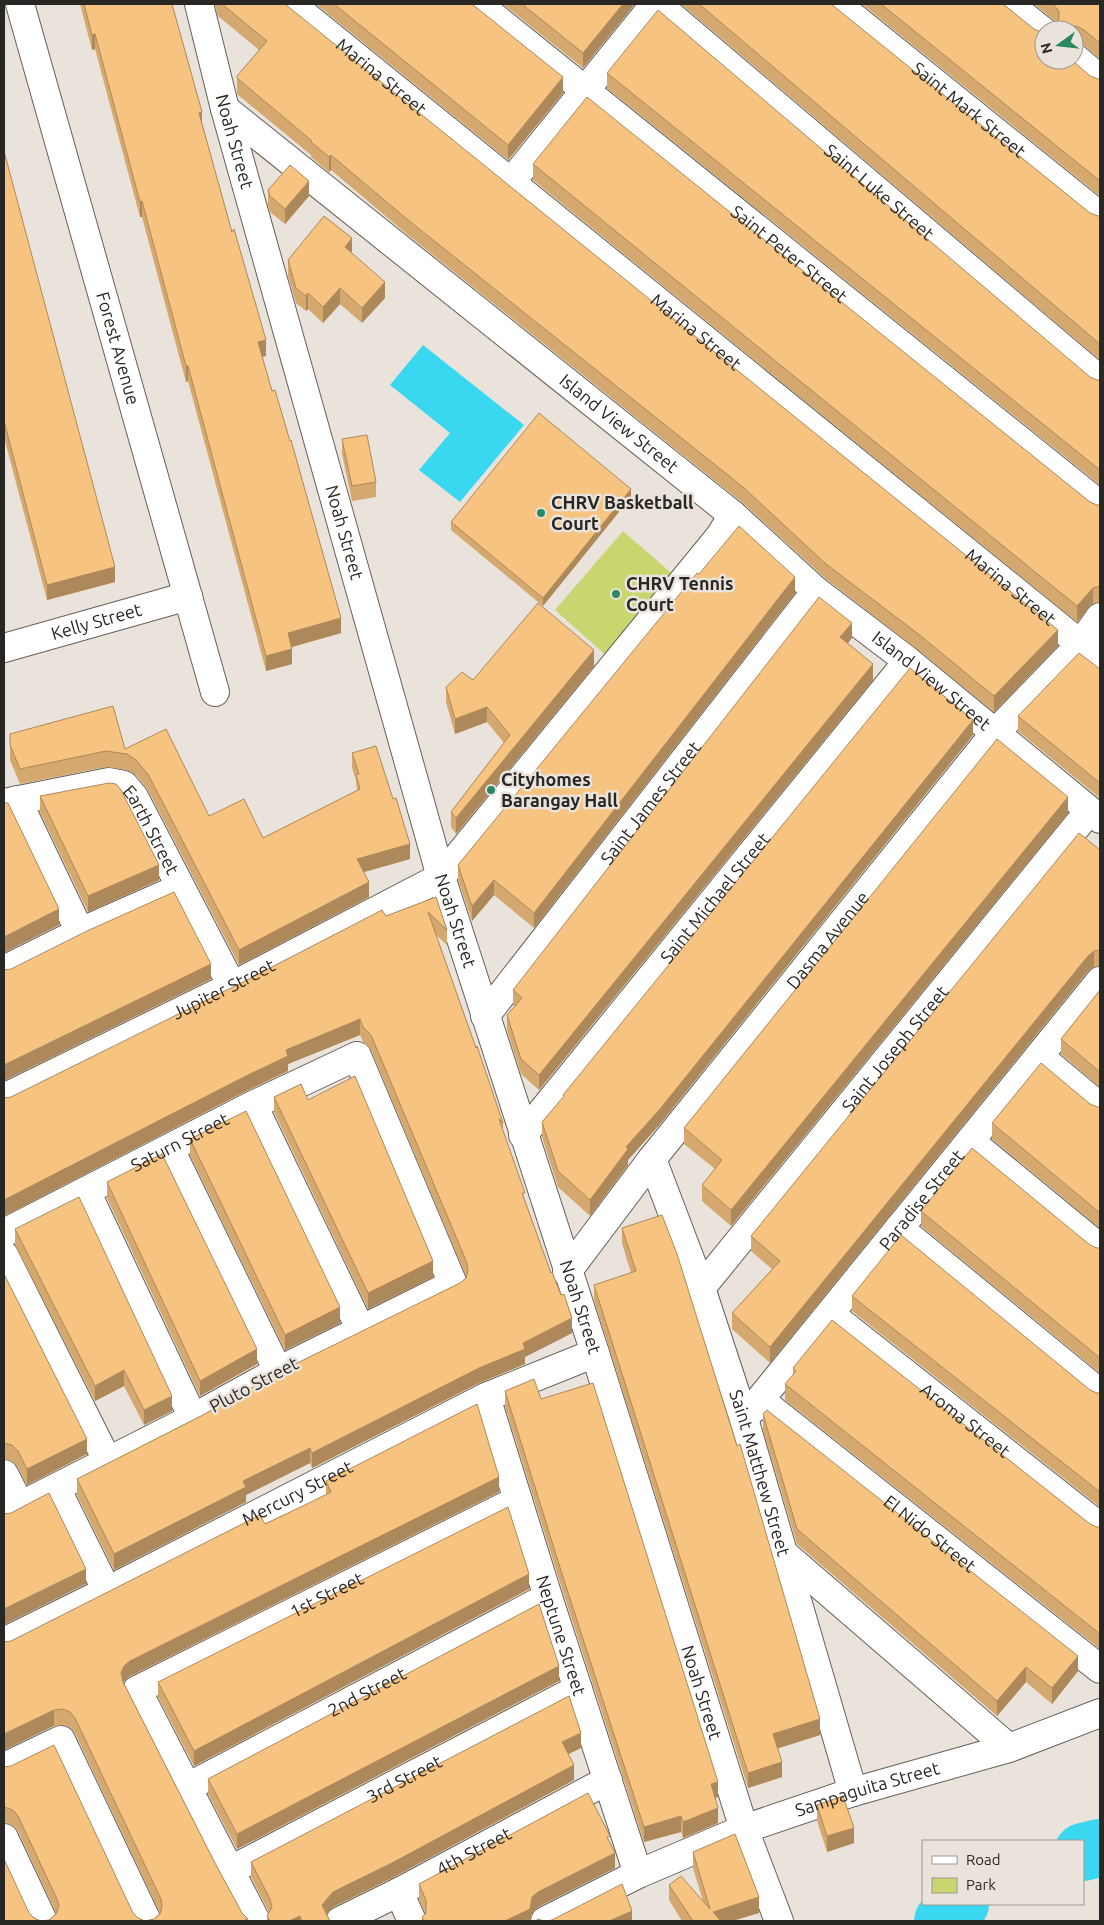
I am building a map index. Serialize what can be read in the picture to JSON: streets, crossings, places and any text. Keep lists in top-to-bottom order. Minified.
{"streets":{"street":["Marina Street","Saint Mark Street","Noah Street","Saint Luke Street","Saint Peter Street","Forest Avenue","Island View Street","Kelly Street","Saint James Street","Earth Street","Saint Michael Street","Dasma Avenue","Jupiter Street","Saint Joseph Street","Saturn Street","Paradise Street","Pluto Street","Aroma Street","Saint Matthew Street","Mercury Street","El Nido Street","1st Street","Neptune Street","2nd Street","3rd Street","Sampaguita Street","4th Street"]},"crossings":[["Marina Street","Dasma Avenue"],["Noah Street","Island View Street"],["Noah Street","Saint James Street"],["Noah Street","Saint Michael Street"],["Noah Street","Dasma Avenue"],["Noah Street","Jupiter Street"],["Noah Street","Mercury Street"],["Noah Street","Sampaguita Street"],["Forest Avenue","Kelly Street"],["Island View Street","Saint James Street"],["Island View Street","Saint Michael Street"],["Island View Street","Dasma Avenue"],["Island View Street","Saint Joseph Street"],["Earth Street","Jupiter Street"],["Dasma Avenue","Saint Matthew Street"],["Saint Joseph Street","Saint Matthew Street"],["Saturn Street","Pluto Street"],["Paradise Street","Aroma Street"],["Paradise Street","Saint Matthew Street"],["Paradise Street","El Nido Street"],["Saint Matthew Street","El Nido Street"],["Saint Matthew Street","Sampaguita Street"],["Mercury Street","Neptune Street"],["1st Street","Neptune Street"],["1st Street","2nd Street"],["Neptune Street","2nd Street"],["Neptune Street","3rd Street"],["Neptune Street","Sampaguita Street"],["Neptune Street","4th Street"]],"places":["CHRV Basketball Court","CHRV Tennis Court","Cityhomes Barangay Hall"],"legend":["Road","Park"],"north":"left"}
